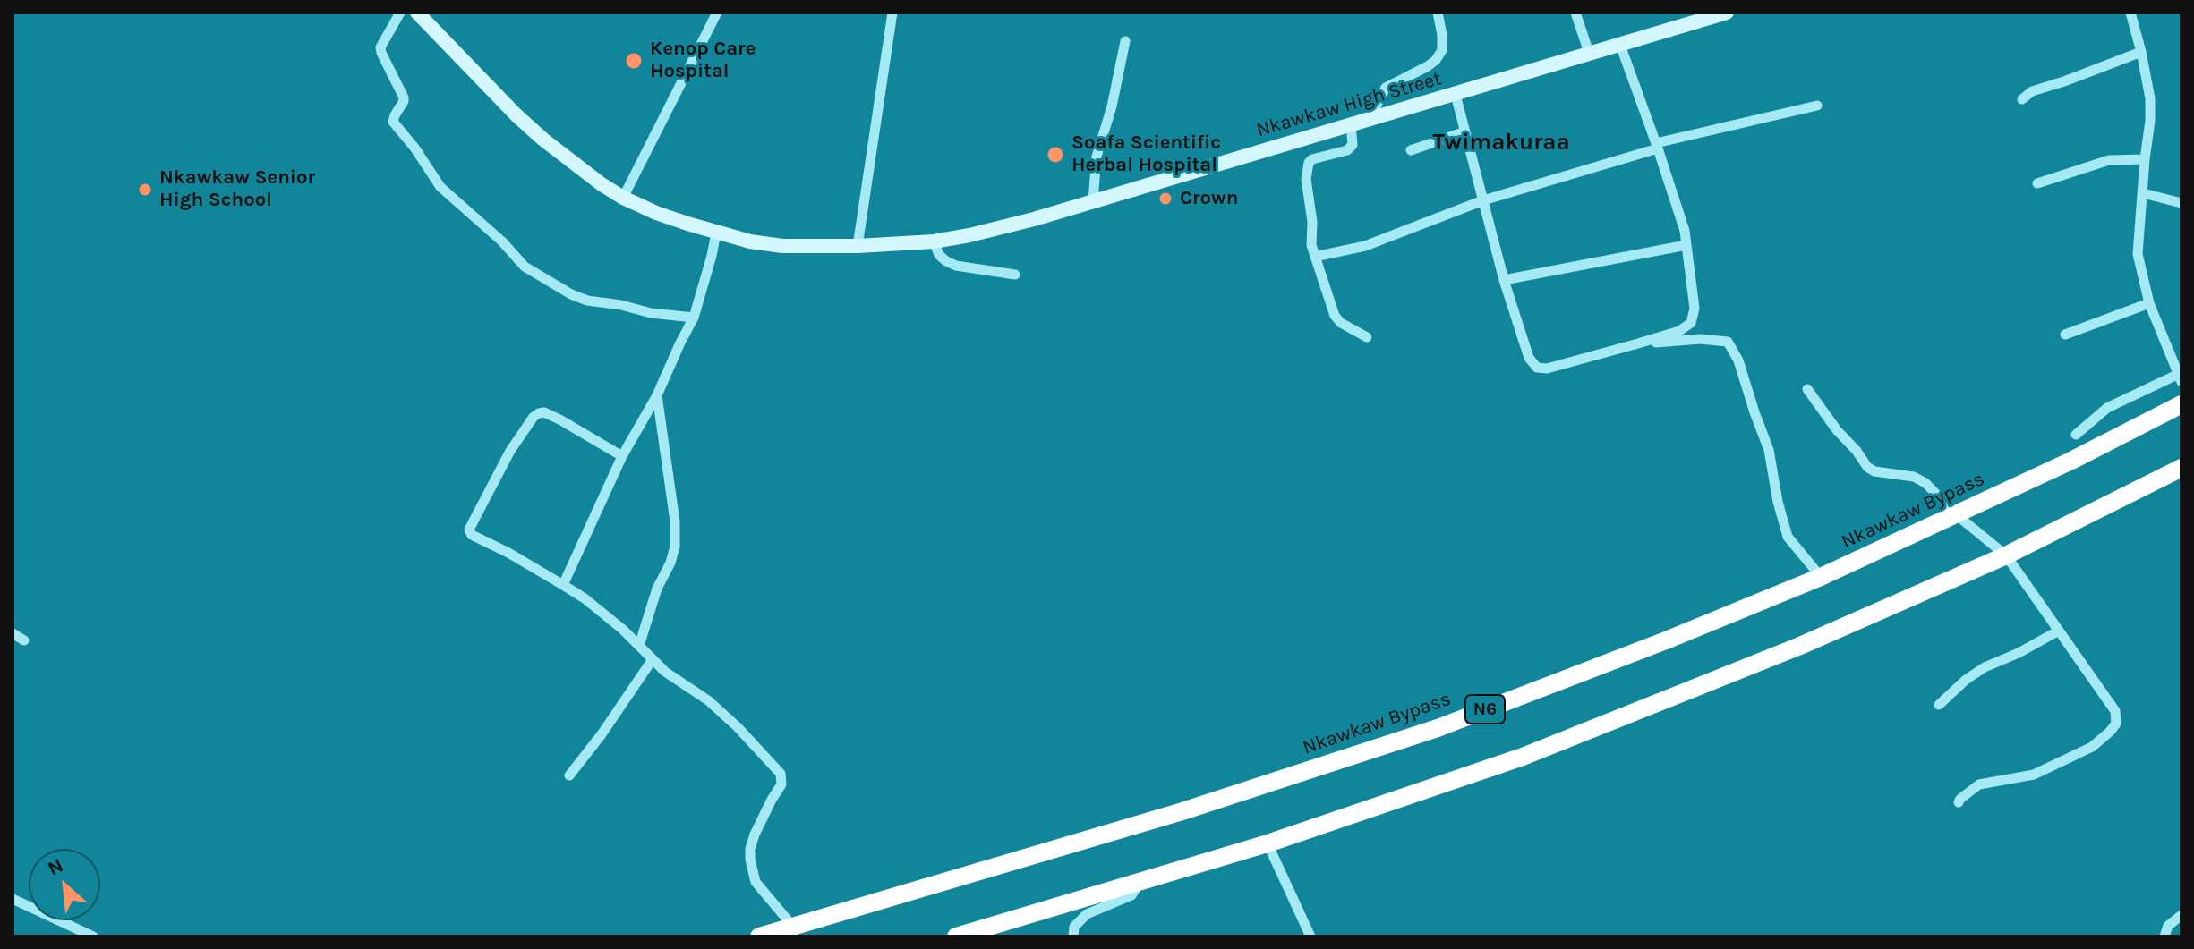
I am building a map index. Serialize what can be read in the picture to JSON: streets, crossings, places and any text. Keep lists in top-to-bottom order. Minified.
{"streets":{"highway":["Nkawkaw Bypass","N6"],"main road":["Nkawkaw High Street"]},"districts":["Twimakuraa"],"places":["Kenop Care Hospital","Soafa Scientific Herbal Hospital","Nkawkaw Senior High School","Crown"],"north":"top left"}
